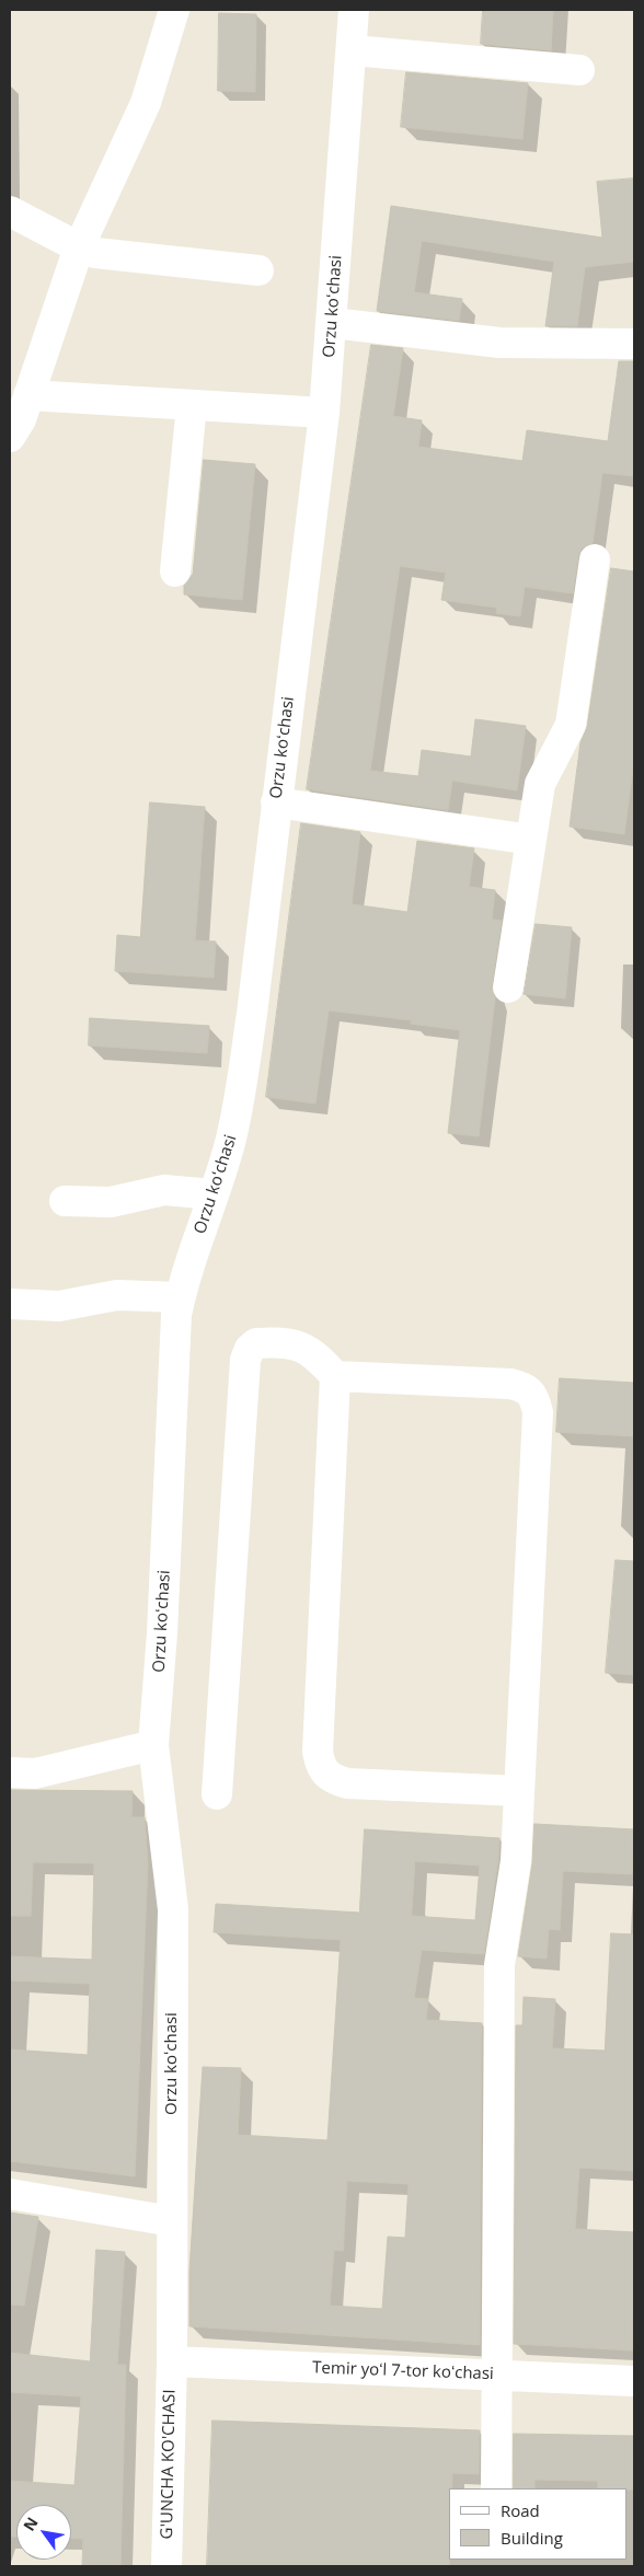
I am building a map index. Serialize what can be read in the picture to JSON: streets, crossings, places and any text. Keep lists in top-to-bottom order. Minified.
{"streets":{"street":["Orzu koʻchasi","Temir yoʻl 7-tor koʻchasi","G'UNCHA KO'CHASI"]},"crossings":[["Orzu koʻchasi","Temir yoʻl 7-tor koʻchasi"],["Orzu koʻchasi","G'UNCHA KO'CHASI"],["Temir yoʻl 7-tor koʻchasi","G'UNCHA KO'CHASI"]],"legend":["Road","Building"],"north":"top left"}
